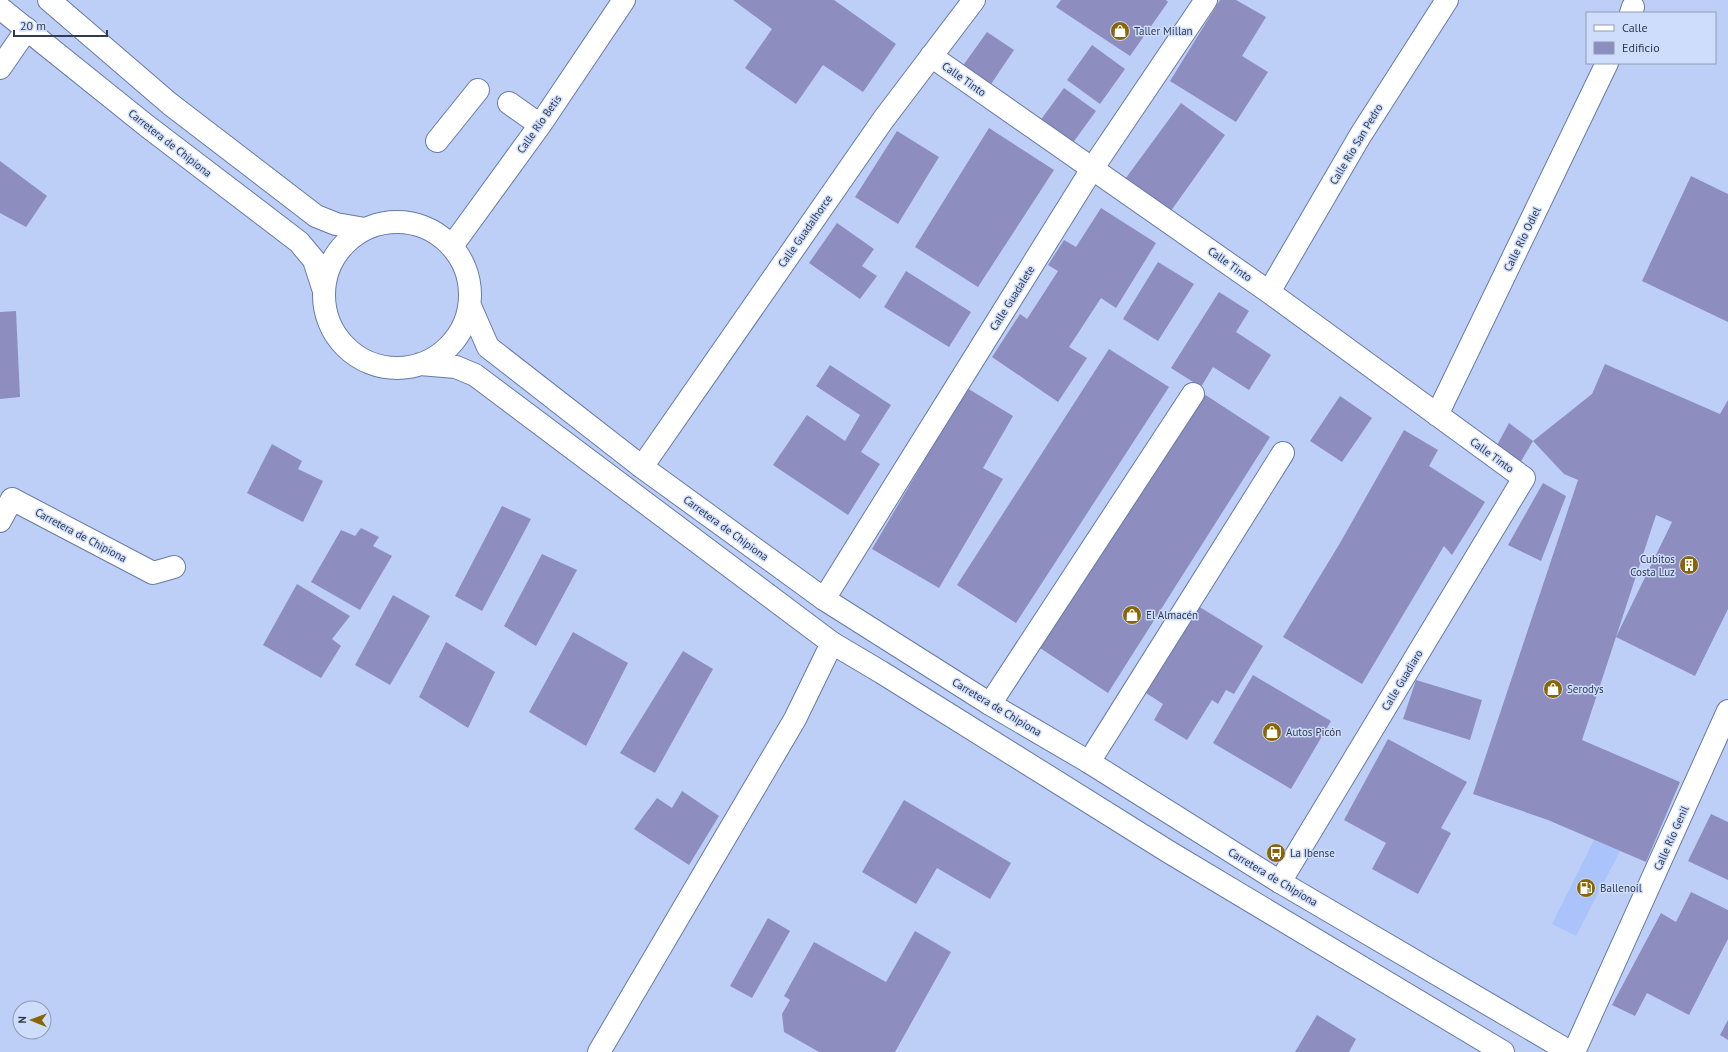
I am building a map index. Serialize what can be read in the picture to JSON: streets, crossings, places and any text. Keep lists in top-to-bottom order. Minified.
{"streets":{"street":["Calle Tinto","Calle Río Betis","Carretera de Chipiona","Calle Río San Pedro","Calle Guadalhorce","Calle Río Odiel","Calle Guadalete","Calle Guadiaro","Calle Río Genil"]},"crossings":[["Calle Tinto","Calle Río San Pedro"],["Calle Tinto","Calle Guadalhorce"],["Calle Tinto","Calle Río Odiel"],["Calle Tinto","Calle Guadalete"],["Calle Tinto","Calle Guadiaro"],["Carretera de Chipiona","Calle Guadalhorce"],["Carretera de Chipiona","Calle Guadalete"],["Carretera de Chipiona","Calle Guadiaro"]],"places":{"shop":["Taller Millan","El Almacén","Serodys","Autos Picón"],"building":["Cubitos Costa Luz"],"bus stop":["La Ibense"],"fuel station":["Ballenoil"]},"legend":["Calle","Edificio"],"scale_bar":"20 m","north":"left"}
